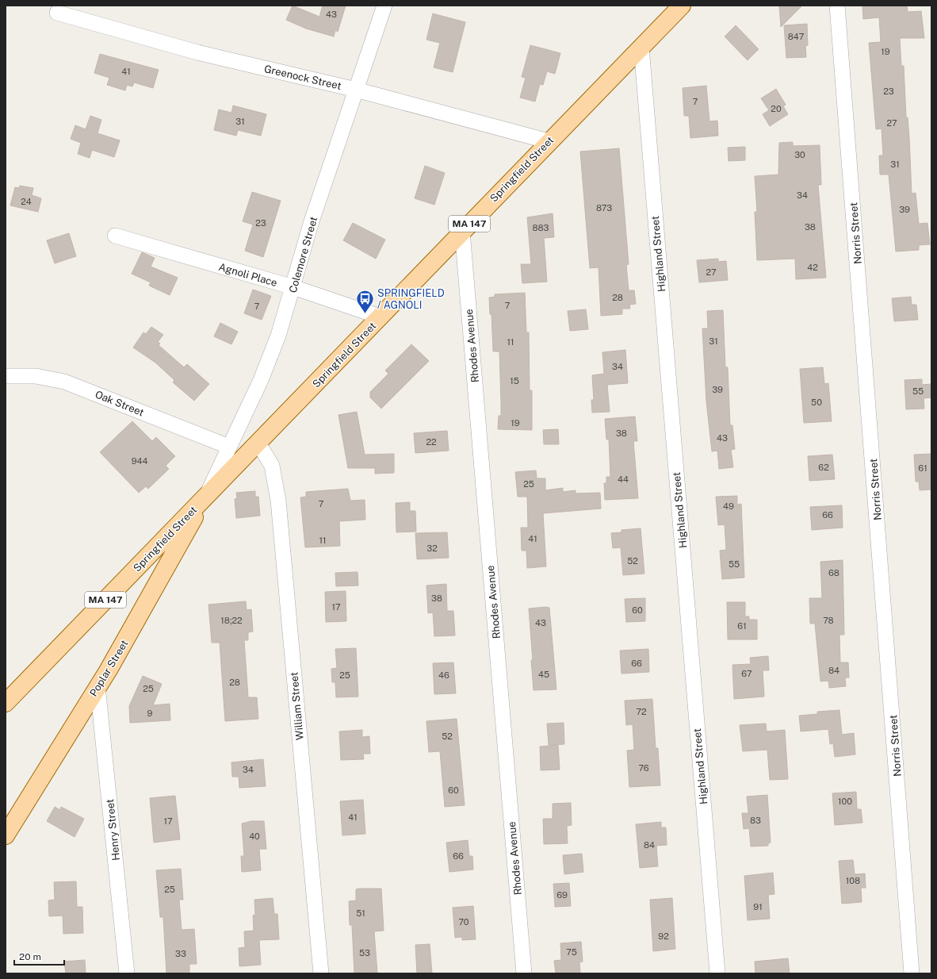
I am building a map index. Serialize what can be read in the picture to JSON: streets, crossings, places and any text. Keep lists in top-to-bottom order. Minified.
{"streets":{"main road":["Springfield Street","MA 147","Poplar Street"],"street":["Greenock Street","Norris Street","Highland Street","Colemore Street","Agnoli Place","Rhodes Avenue","Oak Street","William Street","Henry Street"]},"crossings":[["Greenock Street","Springfield Street"],["Greenock Street","Colemore Street"],["Springfield Street","Highland Street"],["Springfield Street","Colemore Street"],["Springfield Street","Agnoli Place"],["Springfield Street","Rhodes Avenue"],["Springfield Street","Poplar Street"],["Springfield Street","William Street"],["Colemore Street","Agnoli Place"],["Colemore Street","Oak Street"],["Colemore Street","Poplar Street"],["Poplar Street","Henry Street"]],"places":{"bus stop":["SPRINGFIELD / AGNOLI"]},"house_numbers":["43","847","19","41","23","7","20","31","27","30","31","34","24","873","39","23","38","883","42","27","28","7","7","31","11","34","15","39","55","50","19","38","43","22","944","62","61","44","25","7","49","66","41","11","32","52","55","68","38","17","60","18;22","78","43","61","66","84","67","45","25","46","28","25","72","9","52","76","34","60","100","41","83","17","40","84","66","108","25","69","91","51","70","92","75","53","33"],"scale_bar":"20 m"}
